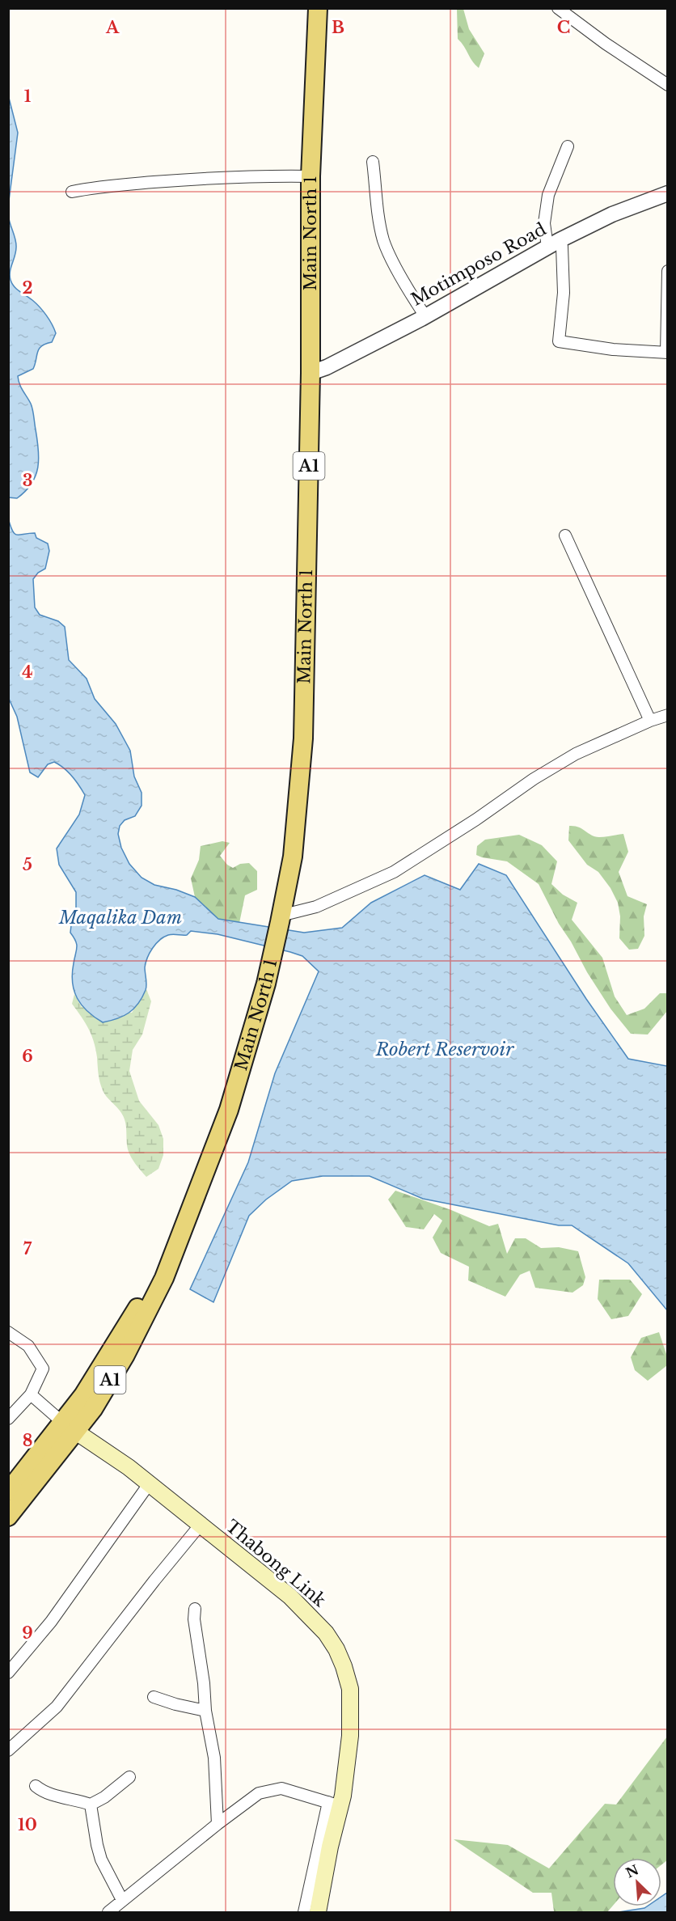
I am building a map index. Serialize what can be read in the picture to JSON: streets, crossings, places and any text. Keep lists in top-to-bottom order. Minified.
{"streets":{"main road":["Main North 1","A1","Thabong Link"],"street":["Motimposo Road"]},"crossings":[["Main North 1","Motimposo Road"],["Main North 1","Thabong Link"]],"water":["Maqalika Dam","Robert Reservoir"],"north":"top left","grid":{"columns":["A","B","C"],"rows":["1","2","3","4","5","6","7","8","9","10"]}}
